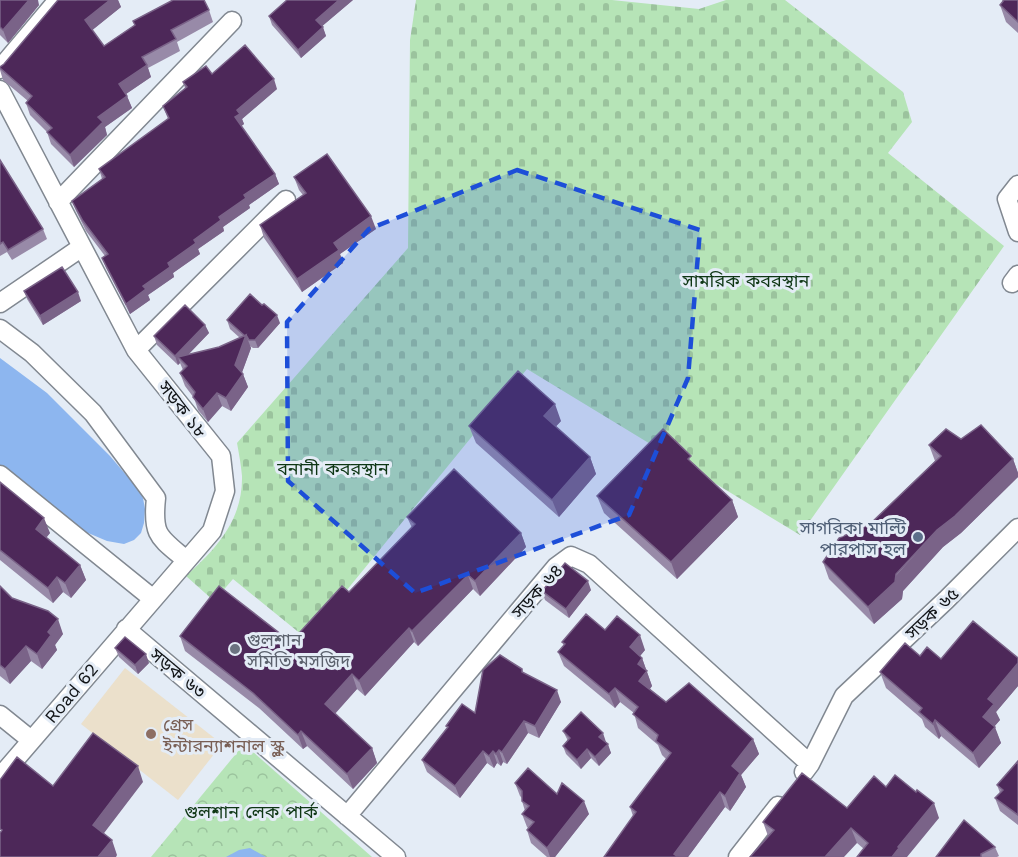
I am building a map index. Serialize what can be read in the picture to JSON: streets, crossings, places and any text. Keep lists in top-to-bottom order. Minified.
{"streets":{"street":["সড়ক ১৮","সড়ক ৬৪","সড়ক ৬৫","সড়ক ৬৩","Road 62"]},"crossings":[["সড়ক ১৮","Road 62"],["সড়ক ৬৪","সড়ক ৬৫"],["সড়ক ৬৪","সড়ক ৬৩"],["সড়ক ৬৩","Road 62"]],"parks":["সামরিক কবরস্থান","বনানী কবরস্থান","গুলশান লেক পার্ক"],"places":["সাগরিকা মাল্টি পারপাস হল","গুলশান সমিতি মসজিদ","গ্রেস ইন্টারন্যাশনাল স্কুল"]}
